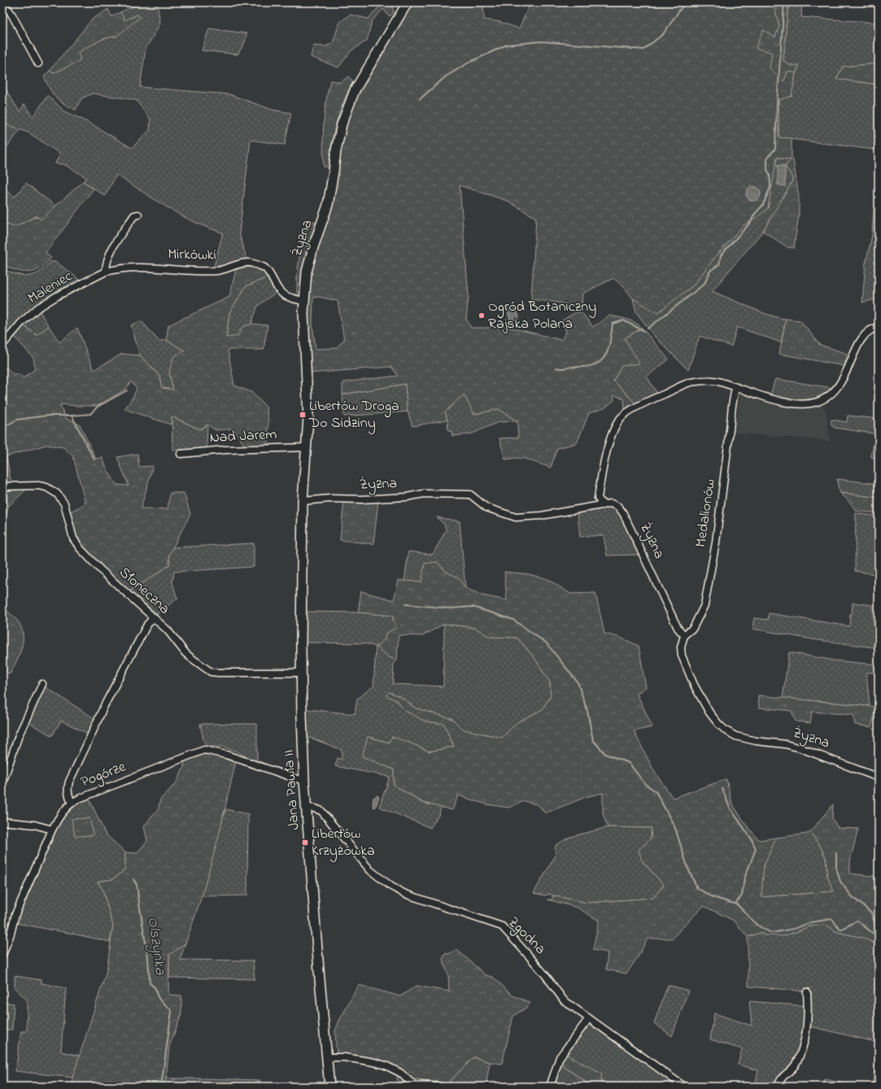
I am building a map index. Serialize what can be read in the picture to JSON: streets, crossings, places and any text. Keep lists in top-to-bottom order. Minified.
{"streets":{"street":["Żyzna","Mirkówki","Maleniec","Nad Jarem","Medalionów","Słoneczna","Pogórze","Jana Pawła II","Zgodna"]},"crossings":[["Żyzna","Mirkówki"],["Żyzna","Nad Jarem"],["Żyzna","Medalionów"],["Żyzna","Jana Pawła II"],["Mirkówki","Maleniec"],["Słoneczna","Jana Pawła II"],["Pogórze","Jana Pawła II"],["Jana Pawła II","Zgodna"]],"water":["Olszynka"],"places":{"other":["Ogród Botaniczny Rajska Polana"],"transit":["Libertów Droga Do Sidziny","Libertów Krzyżówka"]}}
